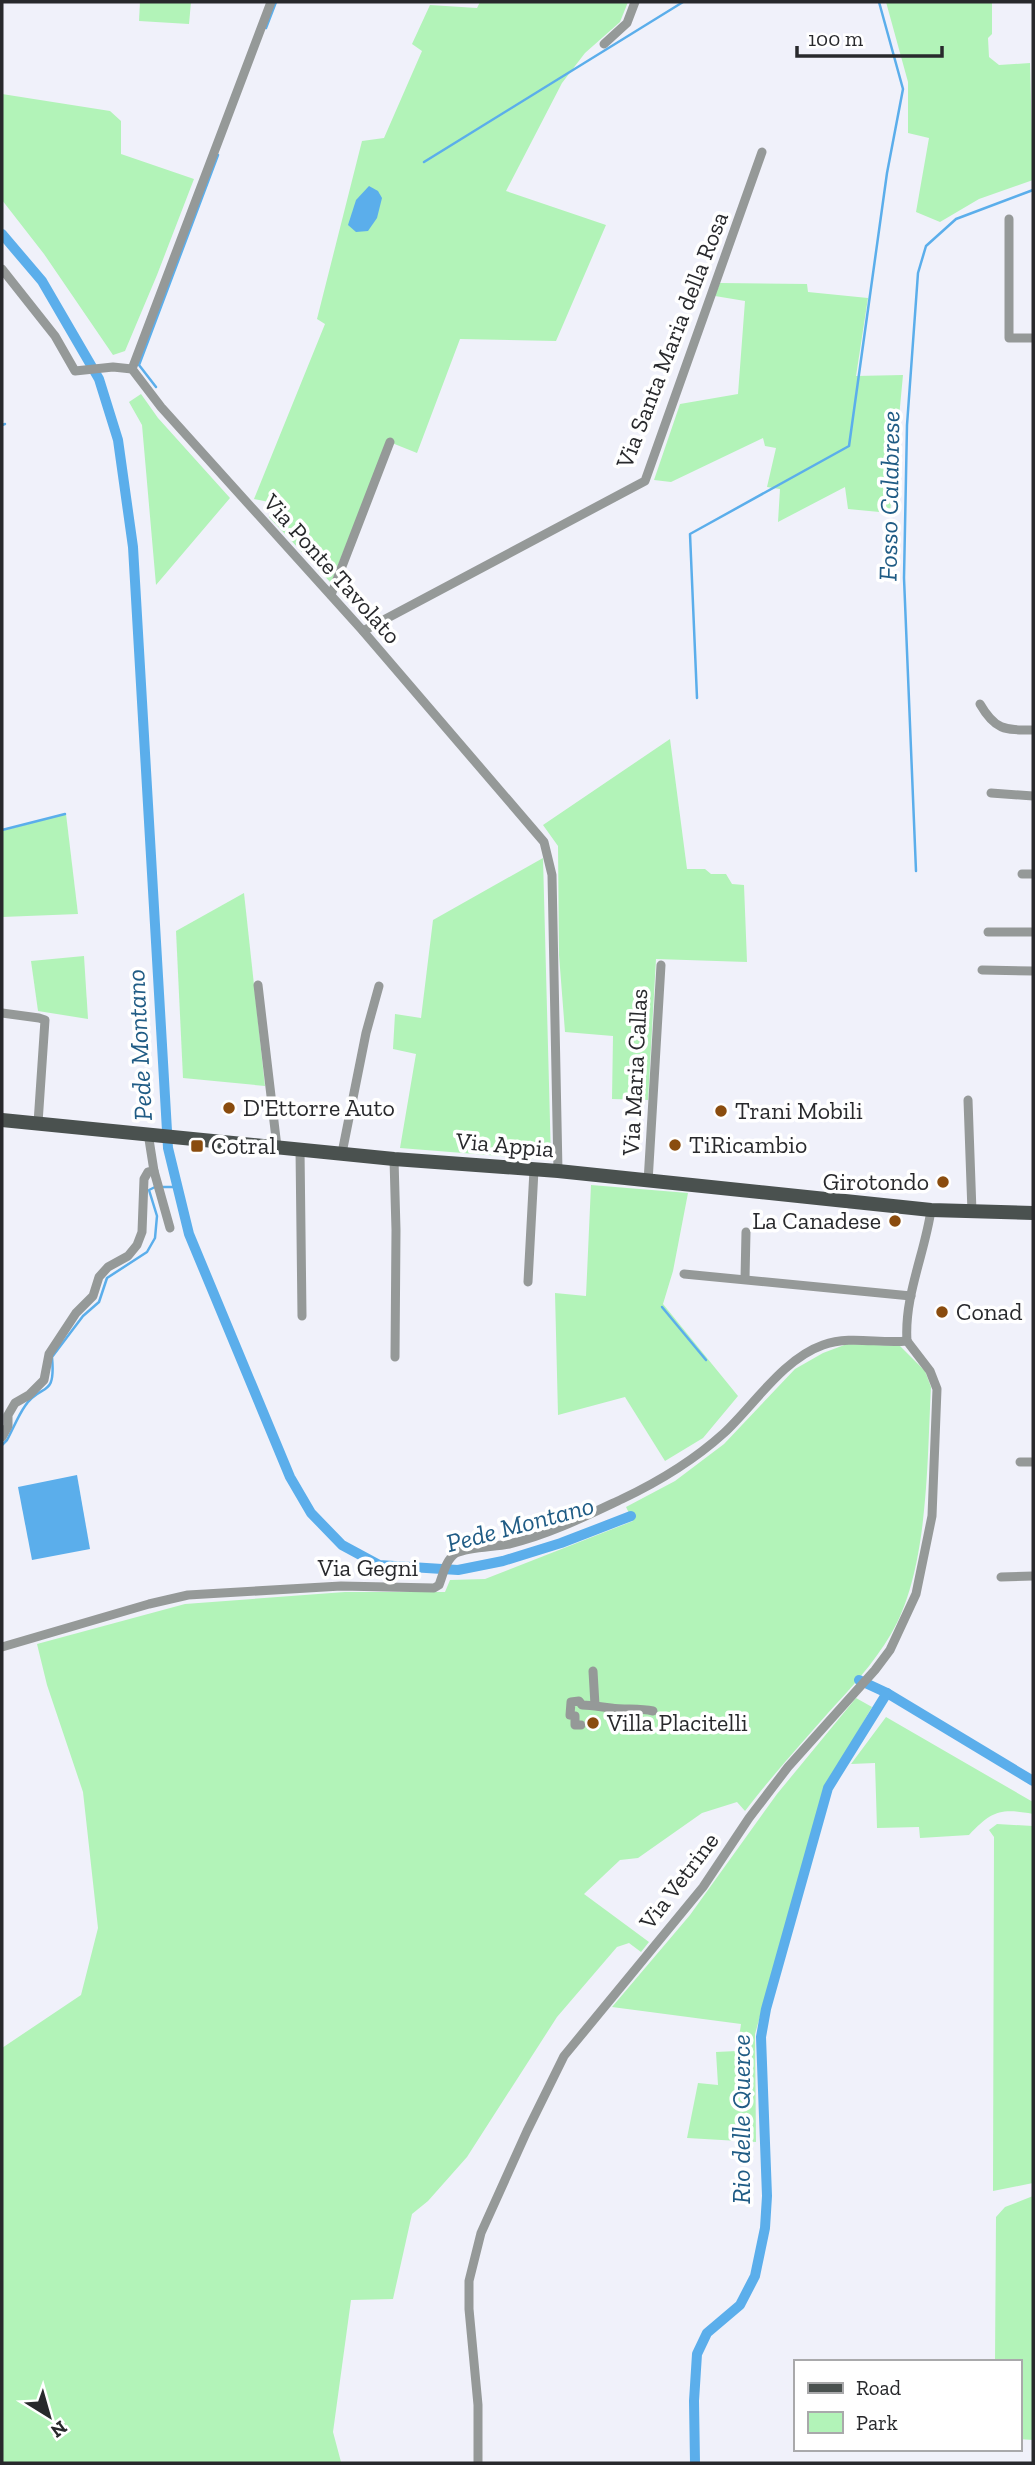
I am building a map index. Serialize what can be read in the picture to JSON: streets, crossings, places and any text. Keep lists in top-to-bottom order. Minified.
{"streets":{"main road":["Via Appia"],"street":["Via Santa Maria della Rosa","Via Ponte Tavolato","Via Maria Callas","Via Gegni","Via Vetrine"]},"crossings":[["Via Santa Maria della Rosa","Via Ponte Tavolato"],["Via Ponte Tavolato","Via Appia"],["Via Maria Callas","Via Appia"],["Via Gegni","Via Vetrine"]],"water":["Fosso Calabrese","Pede Montano","Rio delle Querce"],"places":{"other":["D'Ettorre Auto","Trani Mobili","TiRicambio","Girotondo","La Canadese","Conad","Villa Placitelli"],"transit":["Cotral"]},"legend":["Road","Park"],"scale_bar":"100 m","north":"bottom right"}
